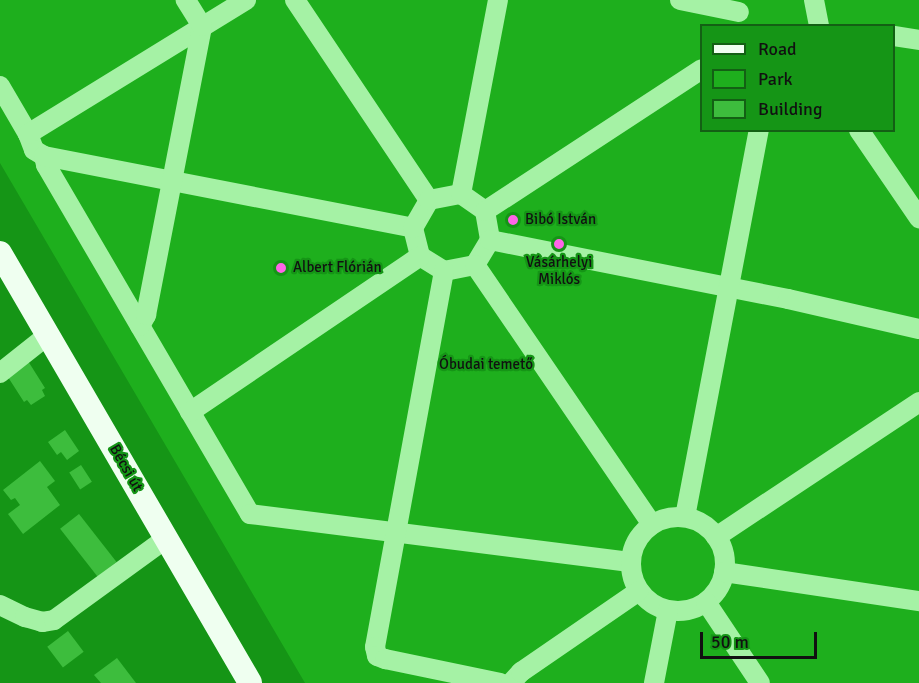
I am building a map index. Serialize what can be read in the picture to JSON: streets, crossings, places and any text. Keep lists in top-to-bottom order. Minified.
{"streets":{"main road":["Bécsi út"]},"parks":["Óbudai temető"],"places":["Bibó István","Vásárhelyi Miklós","Albert Flórián"],"legend":["Road","Park","Building"],"scale_bar":"50 m"}
